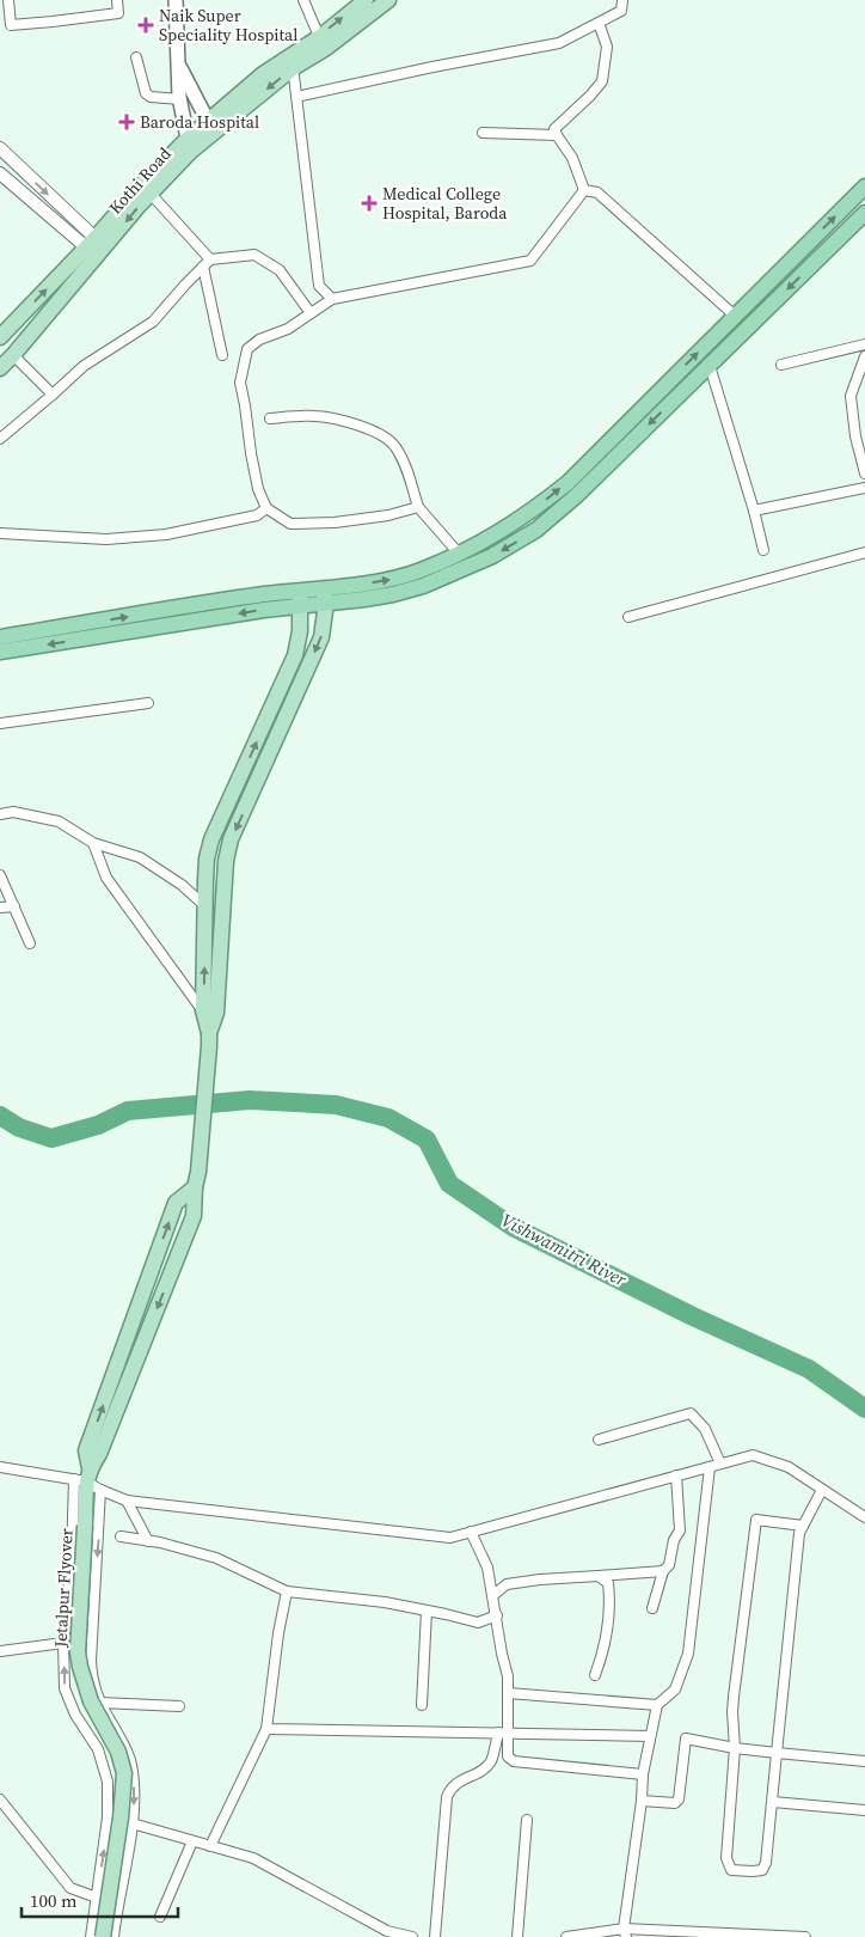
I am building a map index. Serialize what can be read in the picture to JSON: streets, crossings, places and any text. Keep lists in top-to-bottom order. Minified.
{"streets":{"main road":["Kothi Road","Jetalpur Flyover"]},"water":["Vishwamitri River"],"places":{"health":["Naik Super Speciality Hospital","Baroda Hospital","Medical College Hospital, Baroda"]},"scale_bar":"100 m"}
